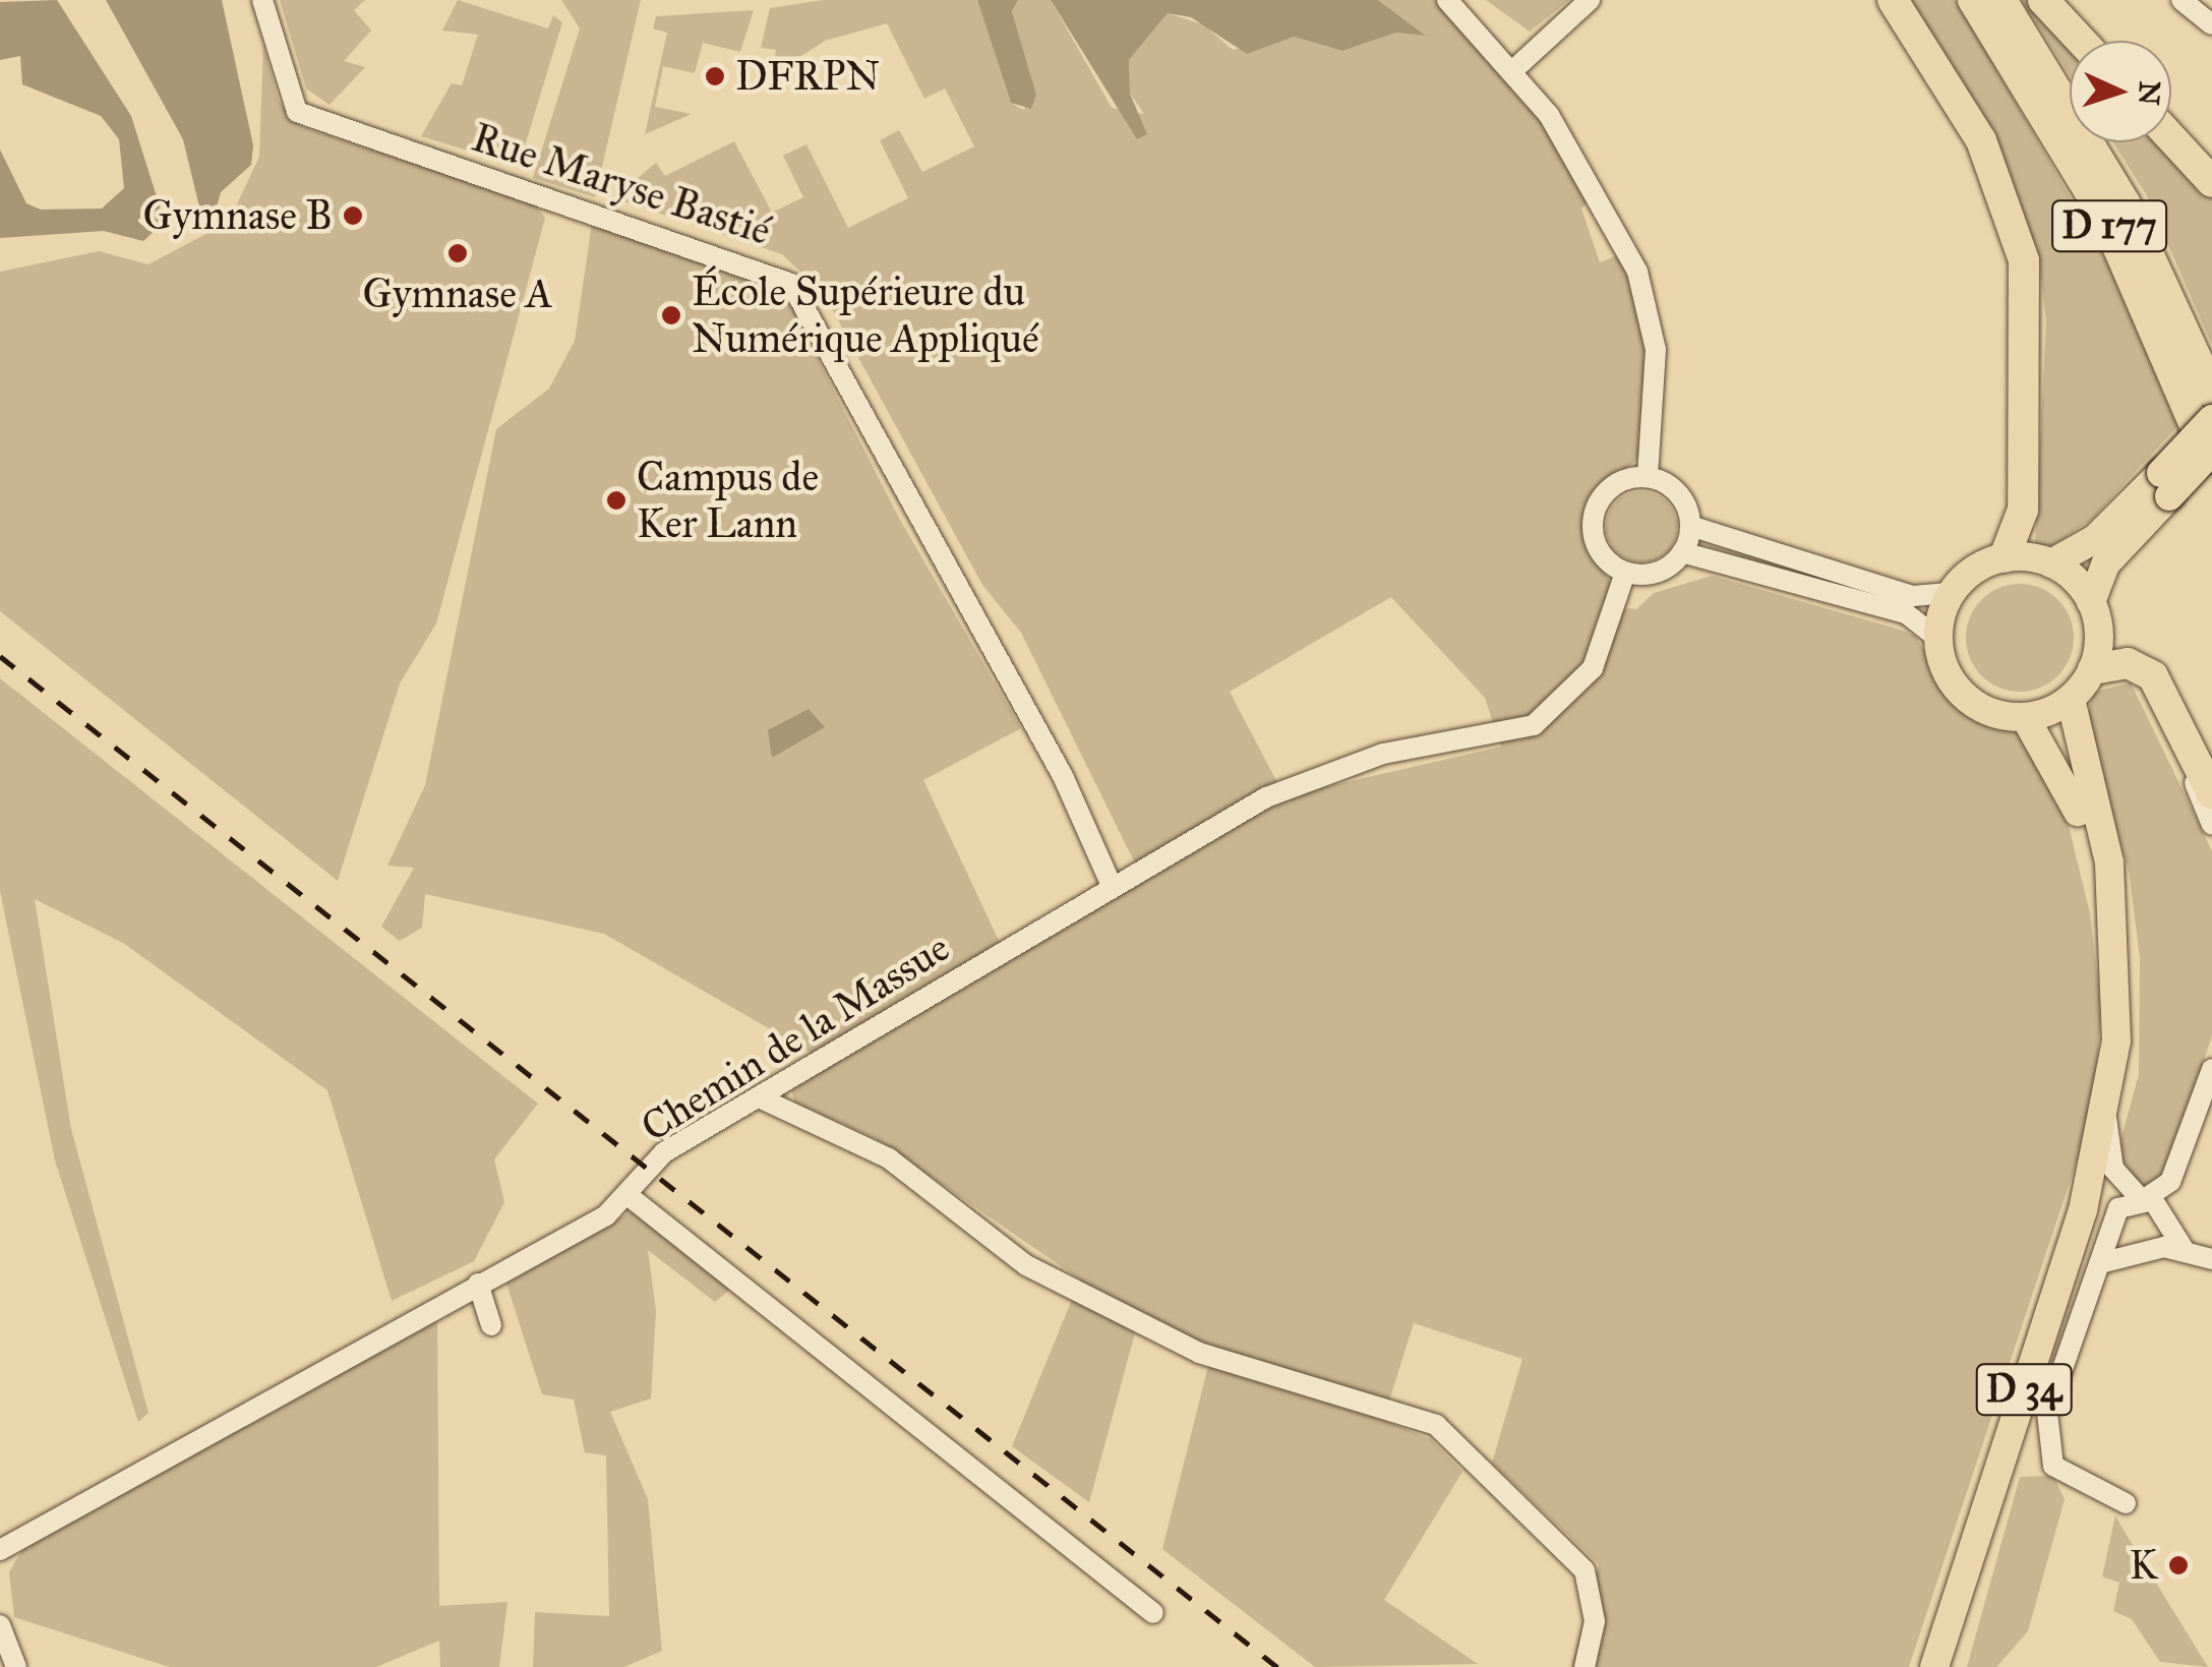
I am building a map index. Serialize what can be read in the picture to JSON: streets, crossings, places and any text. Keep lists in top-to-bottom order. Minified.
{"streets":{"highway":["D 177"],"main road":["D 34"],"street":["Rue Maryse Bastié","Chemin de la Massue"]},"crossings":[["Rue Maryse Bastié","Chemin de la Massue"]],"places":["DFRPN","Gymnase B","Gymnase A","École Supérieure du Numérique Appliqué","Campus de Ker Lann","K"],"north":"right"}
